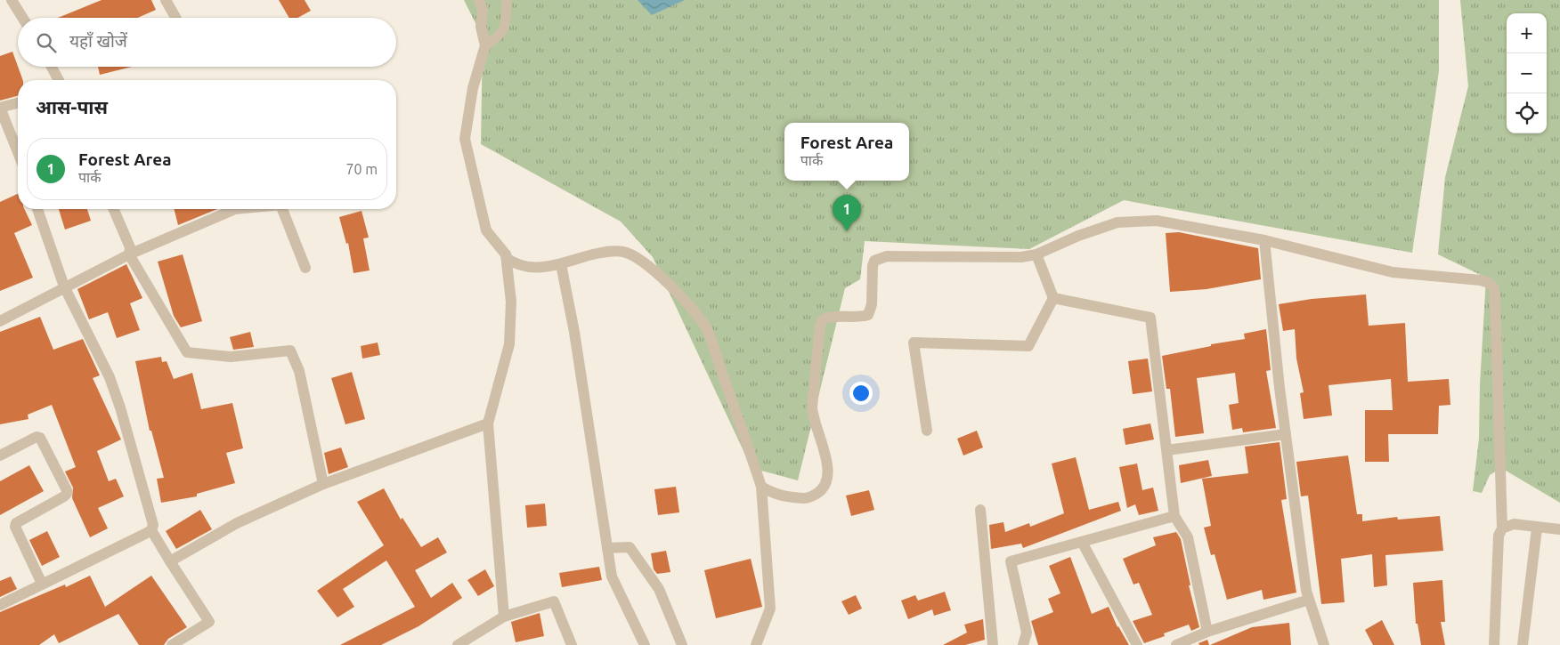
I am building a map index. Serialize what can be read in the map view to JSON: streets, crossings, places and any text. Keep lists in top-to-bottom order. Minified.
{"page":{"map_buttons":["+","−"],"search":"यहाँ खोजें","heading":"आस-पास","popup":["Forest Area","पार्क"],"list":[{"mark":"1","name":"Forest Area","note":"पार्क","value":"70 m"}],"pins":"1"}}
